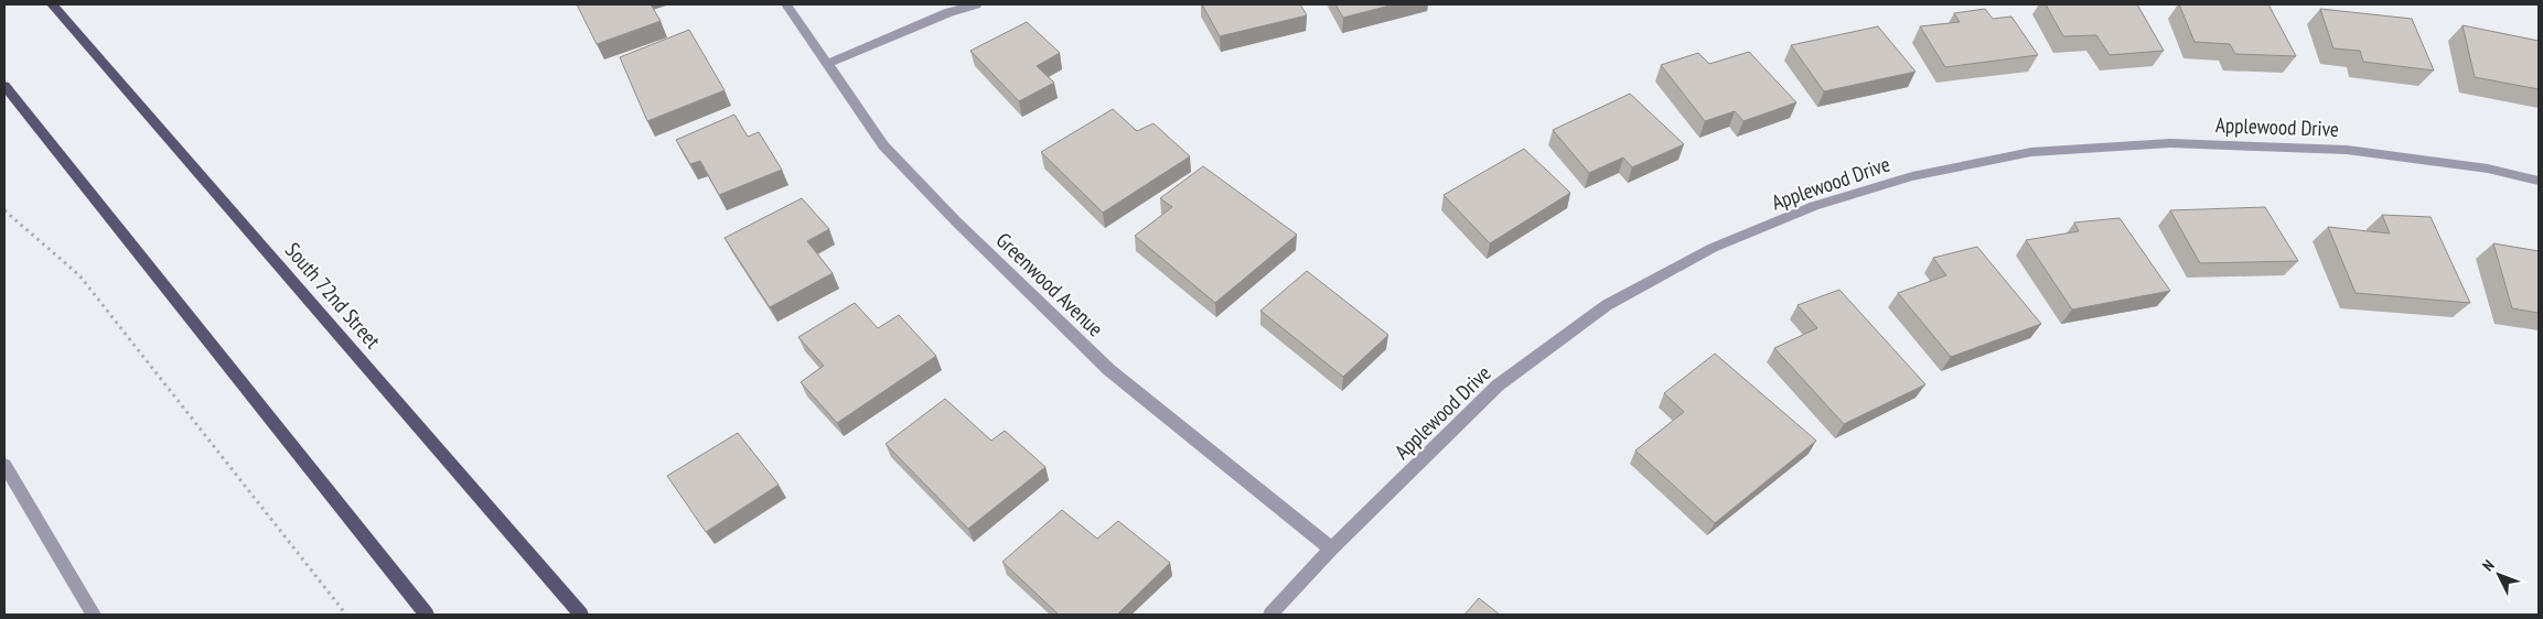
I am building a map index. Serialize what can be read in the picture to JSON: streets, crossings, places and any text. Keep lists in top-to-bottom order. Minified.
{"streets":{"main road":["South 72nd Street"],"street":["Applewood Drive","Greenwood Avenue"]},"crossings":[["Applewood Drive","Greenwood Avenue"]],"north":"top left"}
